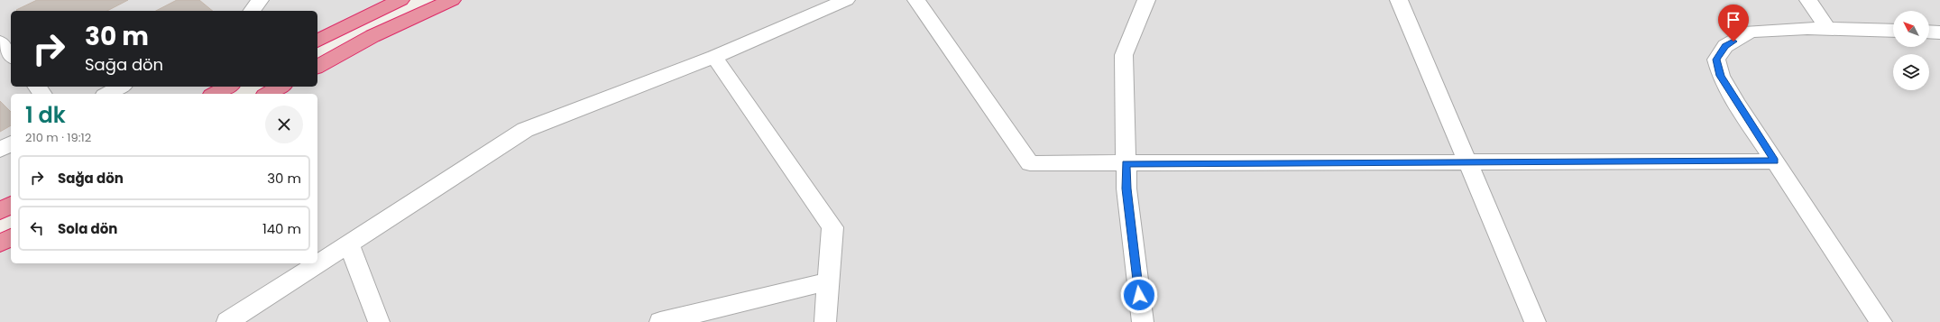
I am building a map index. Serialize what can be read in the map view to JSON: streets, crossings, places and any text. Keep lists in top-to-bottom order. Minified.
{"north":"top left","page":{"turn":["30 m","Sağa dön"],"heading":["1 dk","210 m · 19:12"],"list":[{"name":"Sağa dön","value":"30 m"},{"name":"Sola dön","value":"140 m"}]}}
